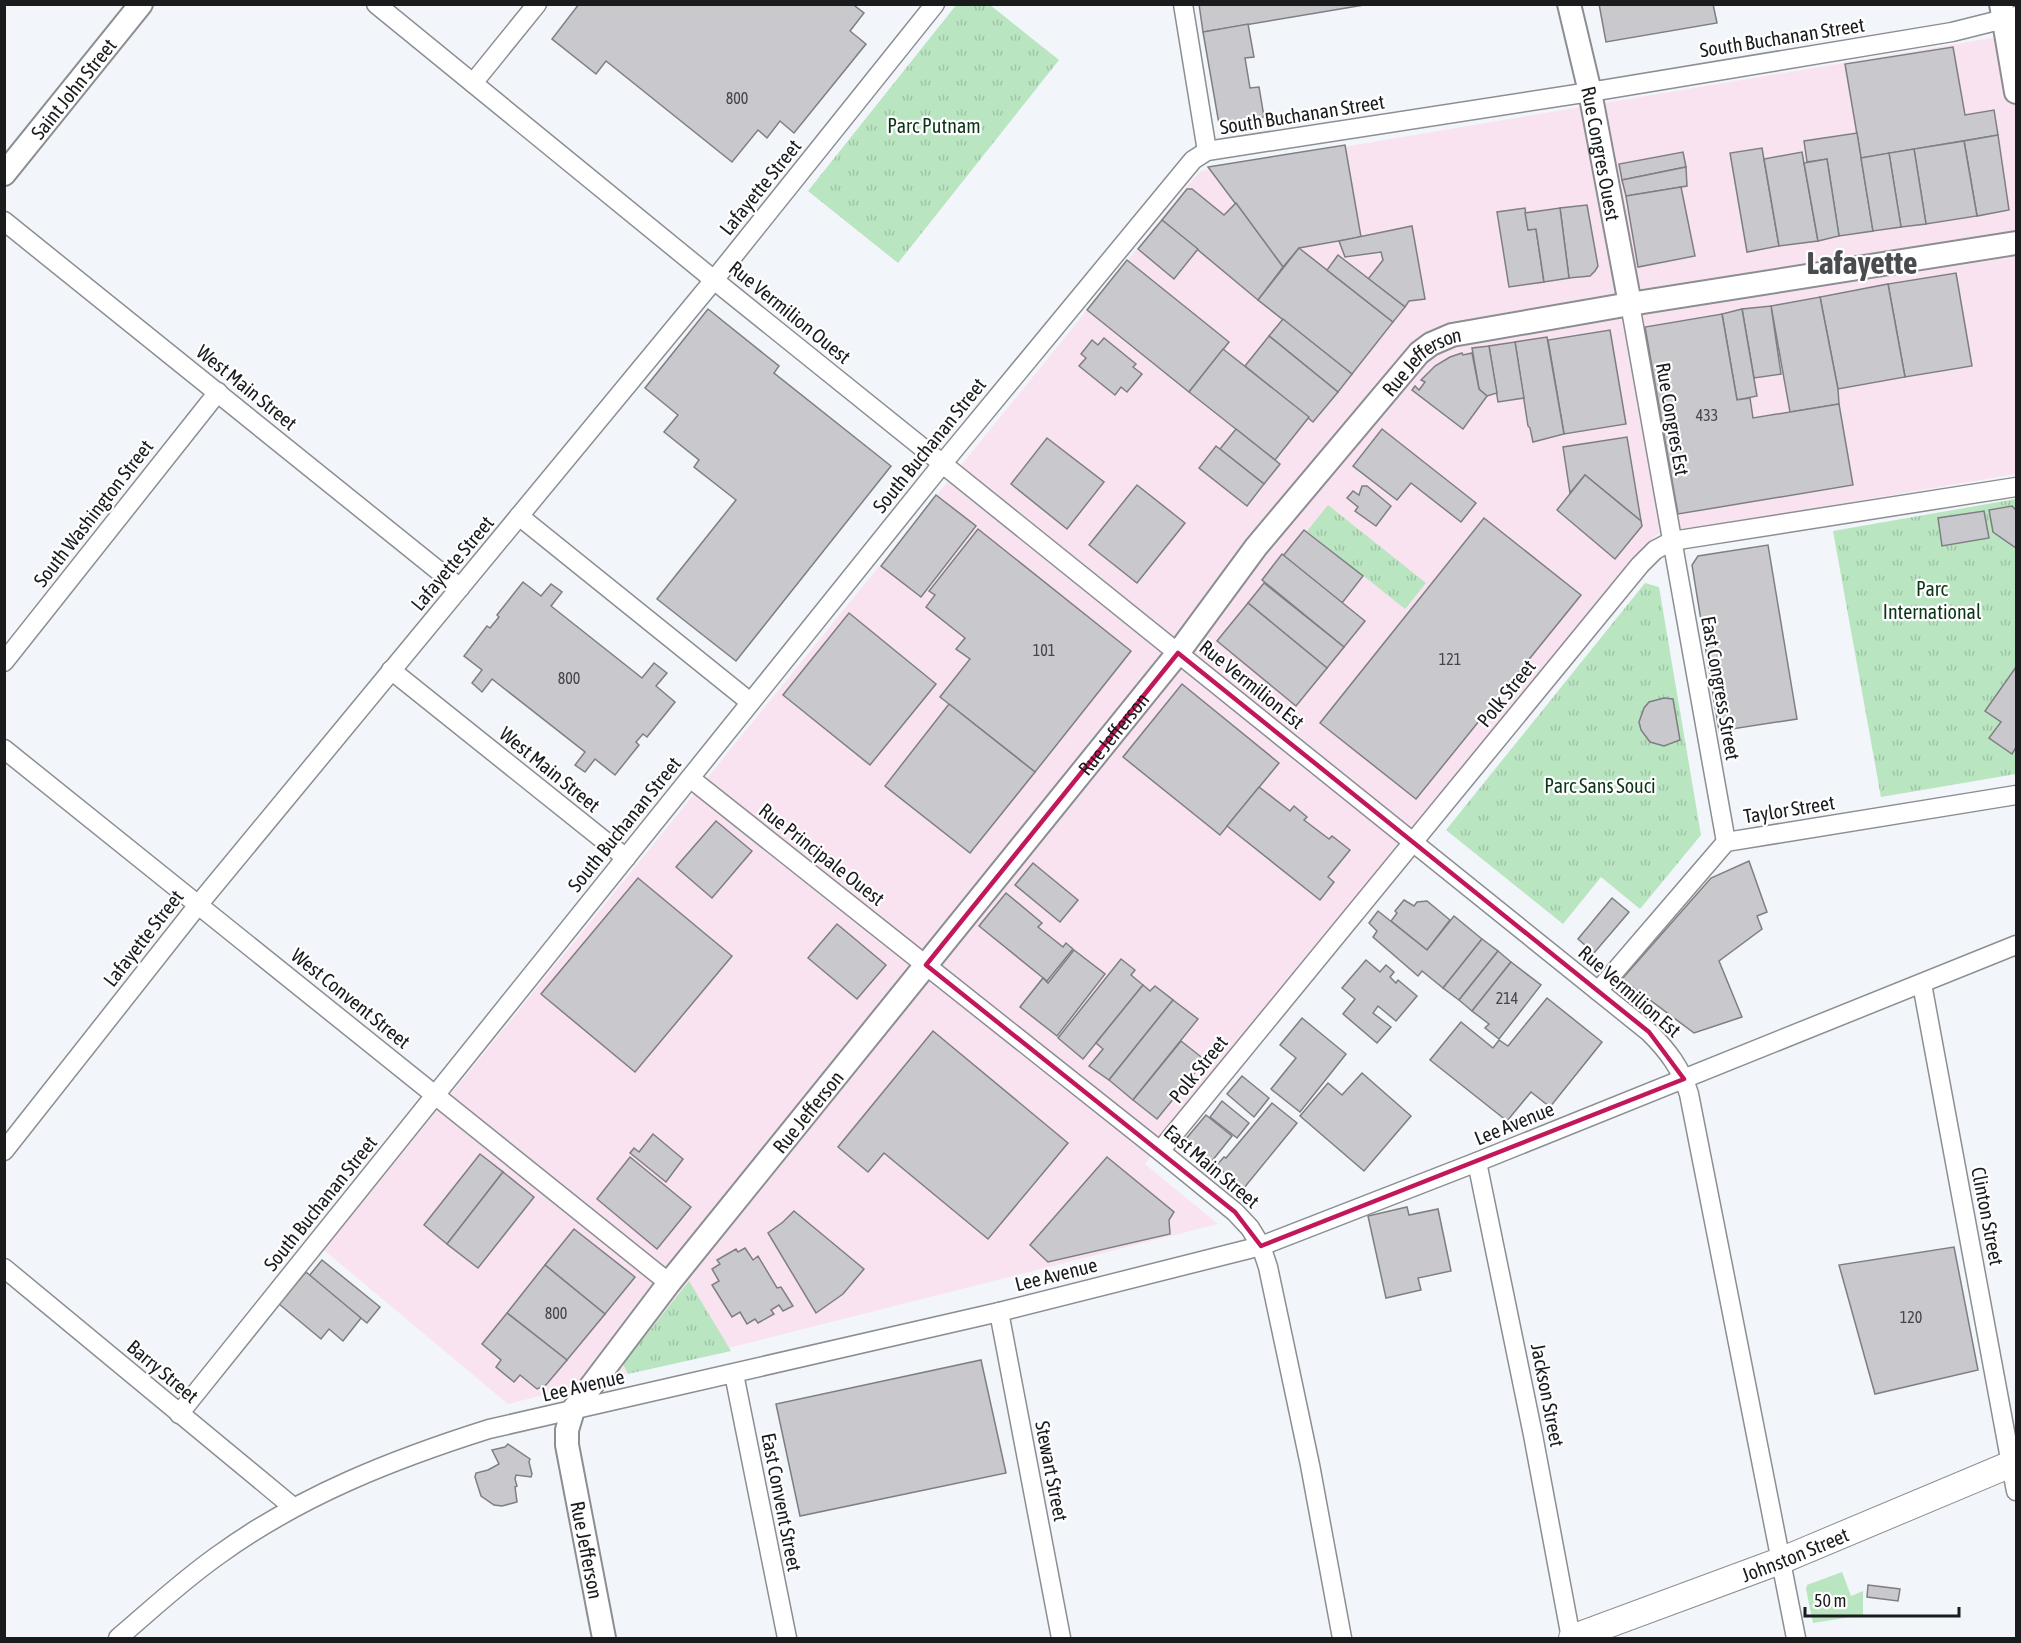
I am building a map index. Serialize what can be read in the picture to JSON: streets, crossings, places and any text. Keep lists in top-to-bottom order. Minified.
{"streets":{"main road":["Johnston Street"],"street":["South Buchanan Street","Saint John Street","Rue Congres Ouest","Lafayette Street","Rue Vermilion Ouest","Rue Jefferson","West Main Street","Rue Congres Est","South Washington Street","Rue Vermilion Est","East Congress Street","Polk Street","Taylor Street","Rue Principale Ouest","West Convent Street","Lee Avenue","East Main Street","Clinton Street","Barry Street","Jackson Street","Stewart Street","East Convent Street"]},"crossings":[["South Buchanan Street","Rue Congres Ouest"],["South Buchanan Street","Rue Vermilion Ouest"],["South Buchanan Street","West Main Street"],["South Buchanan Street","Rue Principale Ouest"],["South Buchanan Street","West Convent Street"],["South Buchanan Street","Barry Street"],["Rue Congres Ouest","Rue Jefferson"],["Rue Congres Ouest","Rue Congres Est"],["Lafayette Street","Rue Vermilion Ouest"],["Lafayette Street","West Main Street"],["Lafayette Street","West Convent Street"],["Rue Vermilion Ouest","Rue Jefferson"],["Rue Vermilion Ouest","Rue Vermilion Est"],["Rue Jefferson","Rue Congres Est"],["Rue Jefferson","Rue Vermilion Est"],["Rue Jefferson","Rue Principale Ouest"],["Rue Jefferson","West Convent Street"],["Rue Jefferson","Lee Avenue"],["Rue Jefferson","East Main Street"],["West Main Street","South Washington Street"],["Rue Congres Est","East Congress Street"],["Rue Congres Est","Polk Street"],["Rue Vermilion Est","Polk Street"],["Rue Vermilion Est","Taylor Street"],["Rue Vermilion Est","Lee Avenue"],["Rue Vermilion Est","Johnston Street"],["East Congress Street","Polk Street"],["East Congress Street","Taylor Street"],["Polk Street","East Main Street"],["Rue Principale Ouest","East Main Street"],["Lee Avenue","East Main Street"],["Lee Avenue","Clinton Street"],["Lee Avenue","Barry Street"],["Lee Avenue","Jackson Street"],["Lee Avenue","Stewart Street"],["Lee Avenue","East Convent Street"],["Clinton Street","Johnston Street"],["Jackson Street","Johnston Street"]],"districts":["Lafayette"],"parks":["Parc Putnam","Parc International","Parc Sans Souci"],"house_numbers":["800","433","101","121","800","214","800","120"],"scale_bar":"50 m"}
